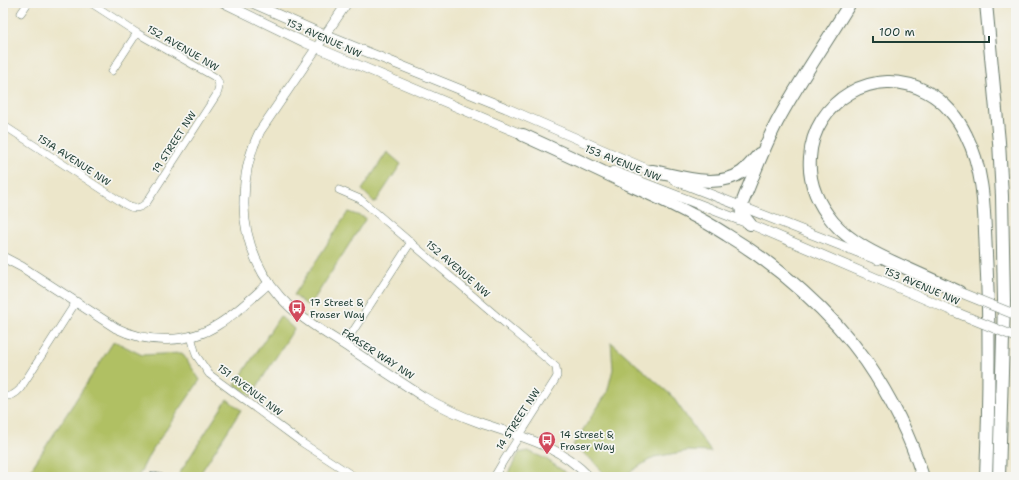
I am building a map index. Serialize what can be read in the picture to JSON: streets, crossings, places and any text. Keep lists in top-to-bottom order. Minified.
{"streets":{"main road":["153 AVENUE NW","FRASER WAY NW"],"street":["152 AVENUE NW","19 STREET NW","151A AVENUE NW","151 AVENUE NW","14 STREET NW"]},"crossings":[["153 AVENUE NW","FRASER WAY NW"],["152 AVENUE NW","19 STREET NW"],["152 AVENUE NW","14 STREET NW"],["19 STREET NW","151A AVENUE NW"],["FRASER WAY NW","14 STREET NW"]],"places":{"bus stop":["17 Street & Fraser Way","14 Street & Fraser Way"]},"scale_bar":"100 m"}
